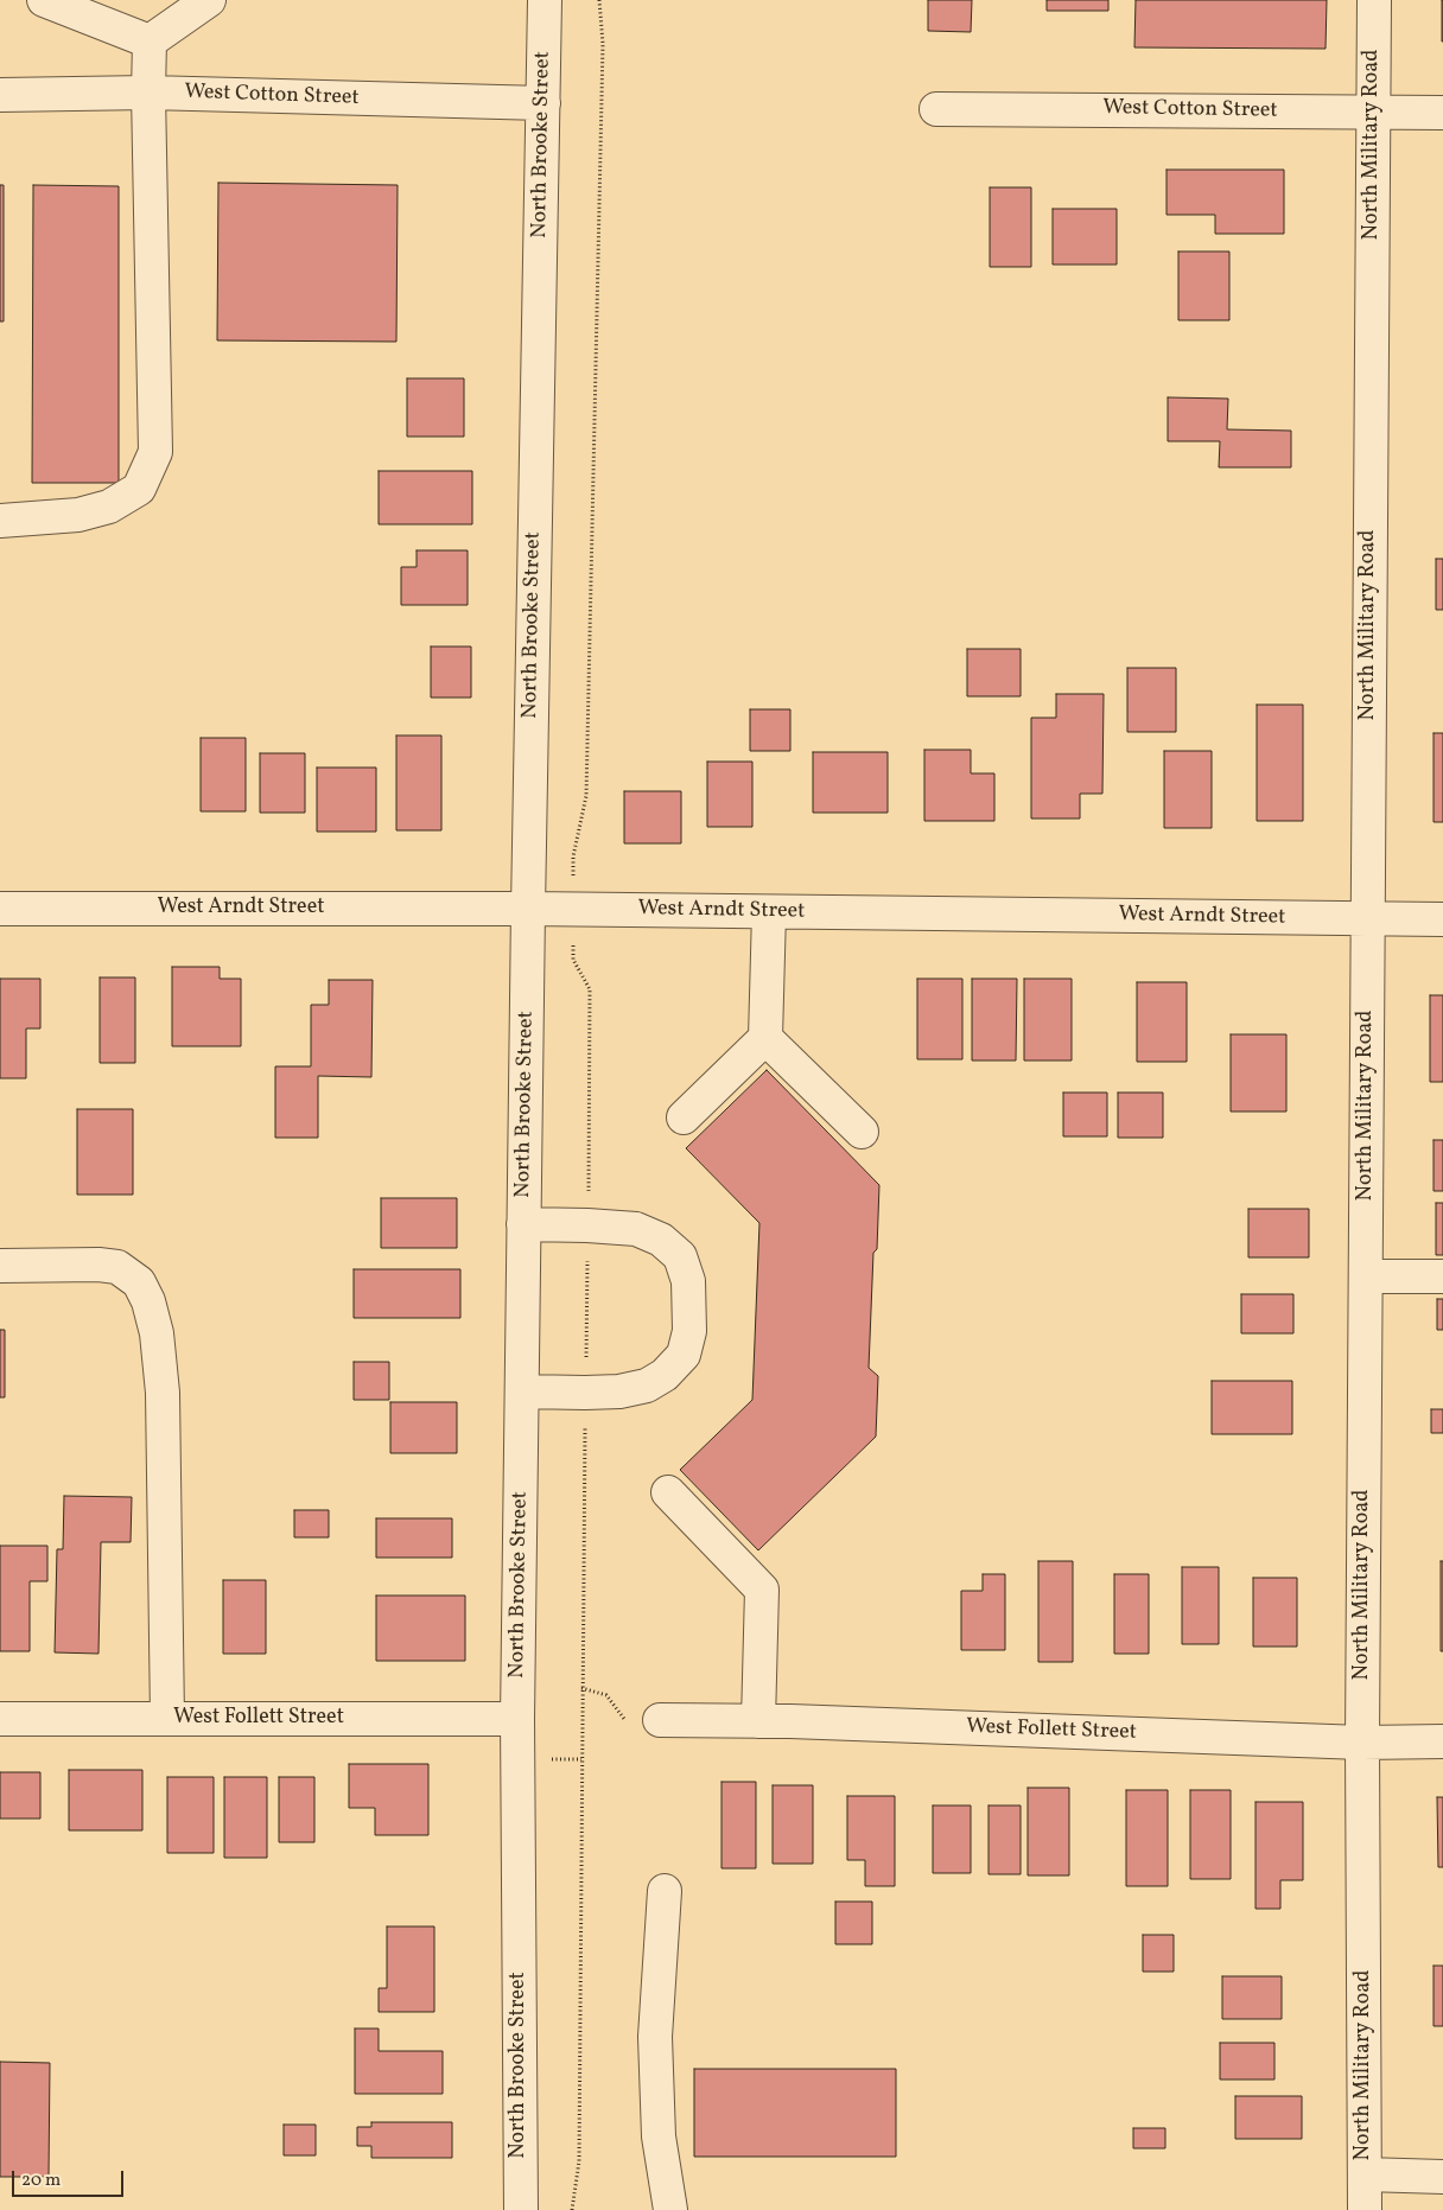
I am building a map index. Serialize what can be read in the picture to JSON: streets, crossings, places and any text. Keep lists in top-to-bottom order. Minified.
{"streets":{"street":["West Cotton Street","North Brooke Street","North Military Road","West Arndt Street","West Follett Street"]},"crossings":[["West Cotton Street","North Brooke Street"],["West Cotton Street","North Military Road"],["North Brooke Street","West Arndt Street"],["North Brooke Street","West Follett Street"],["North Military Road","West Arndt Street"],["North Military Road","West Follett Street"]],"scale_bar":"20 m"}
